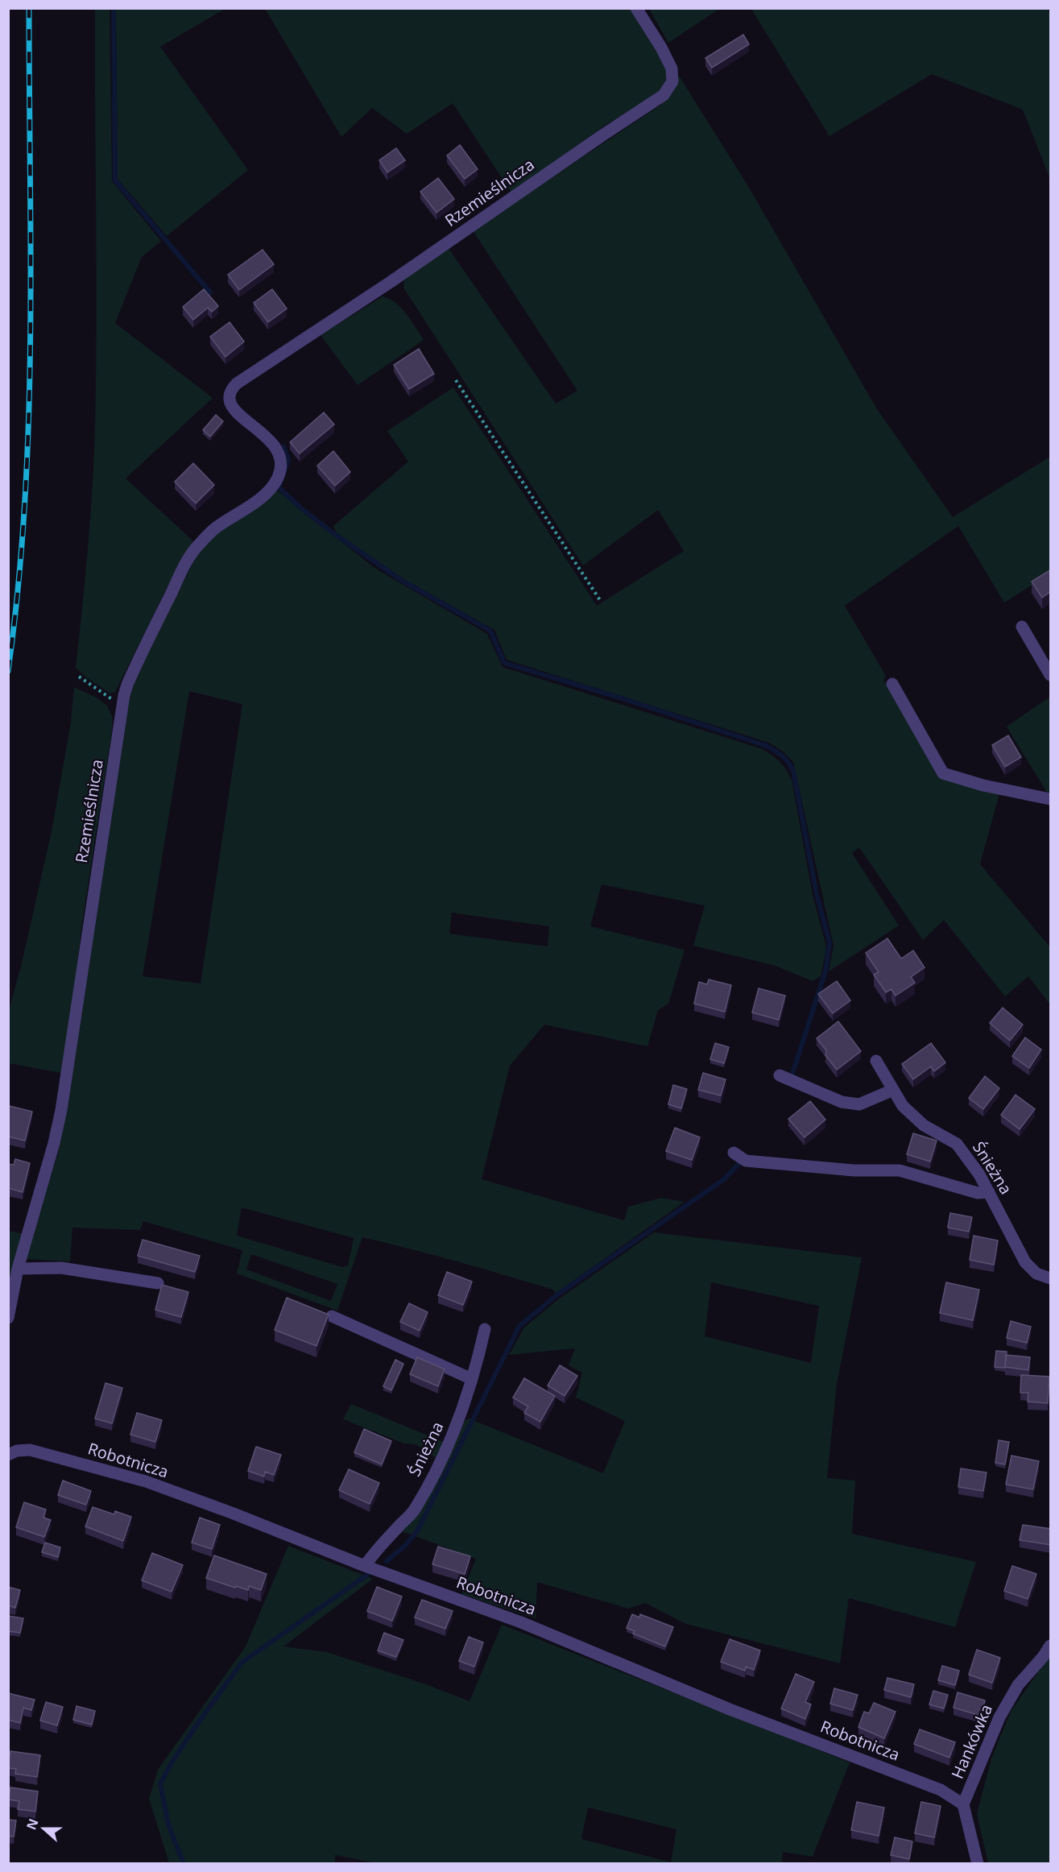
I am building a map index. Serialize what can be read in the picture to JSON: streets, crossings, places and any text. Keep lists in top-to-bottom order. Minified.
{"streets":{"street":["Rzemieślnicza","Śnieżna","Robotnicza","Hankówka"]},"crossings":[["Śnieżna","Robotnicza"],["Robotnicza","Hankówka"]],"north":"left"}
